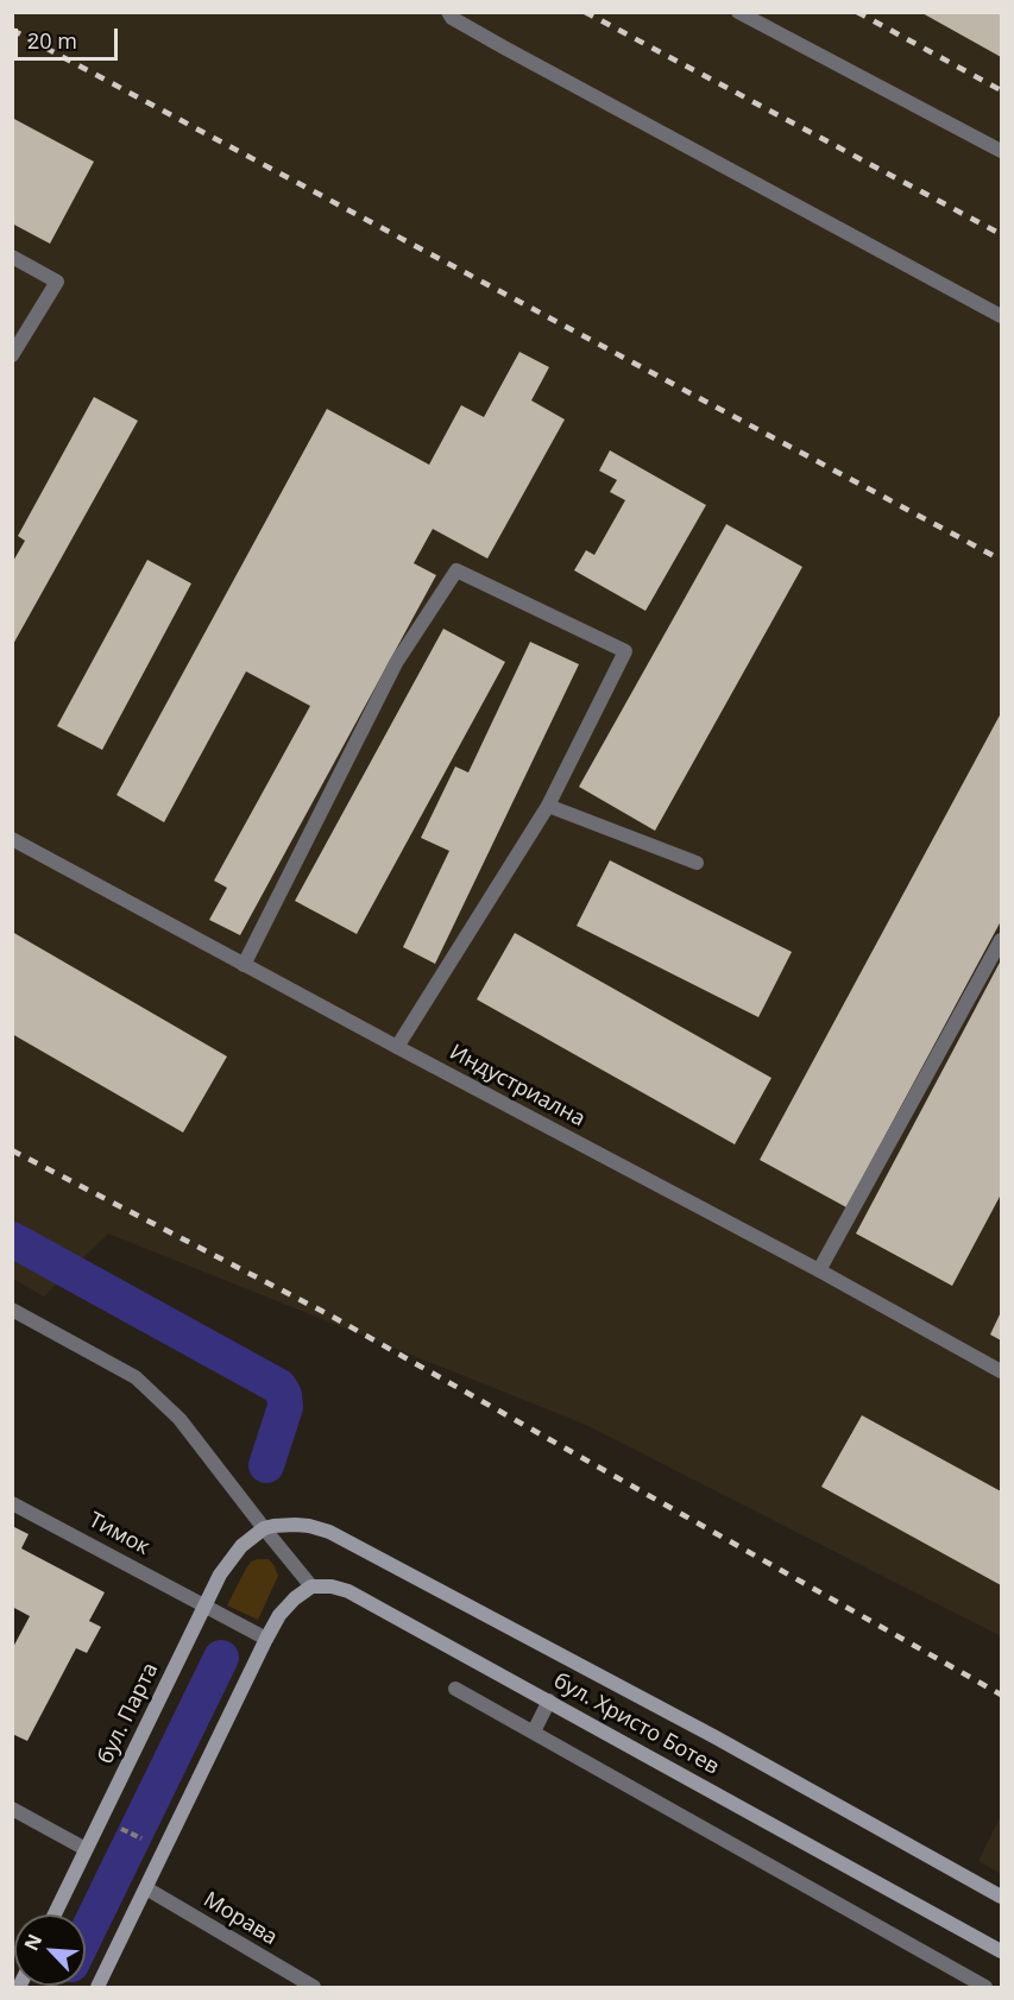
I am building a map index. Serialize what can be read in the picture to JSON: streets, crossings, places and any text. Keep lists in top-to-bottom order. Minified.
{"streets":{"main road":["бул. Парта","бул. Христо Ботев"],"street":["Индустриална","Тимок","Морава"]},"crossings":[["Тимок","бул. Парта"],["бул. Парта","бул. Христо Ботев"]],"scale_bar":"20 m","north":"top left"}
